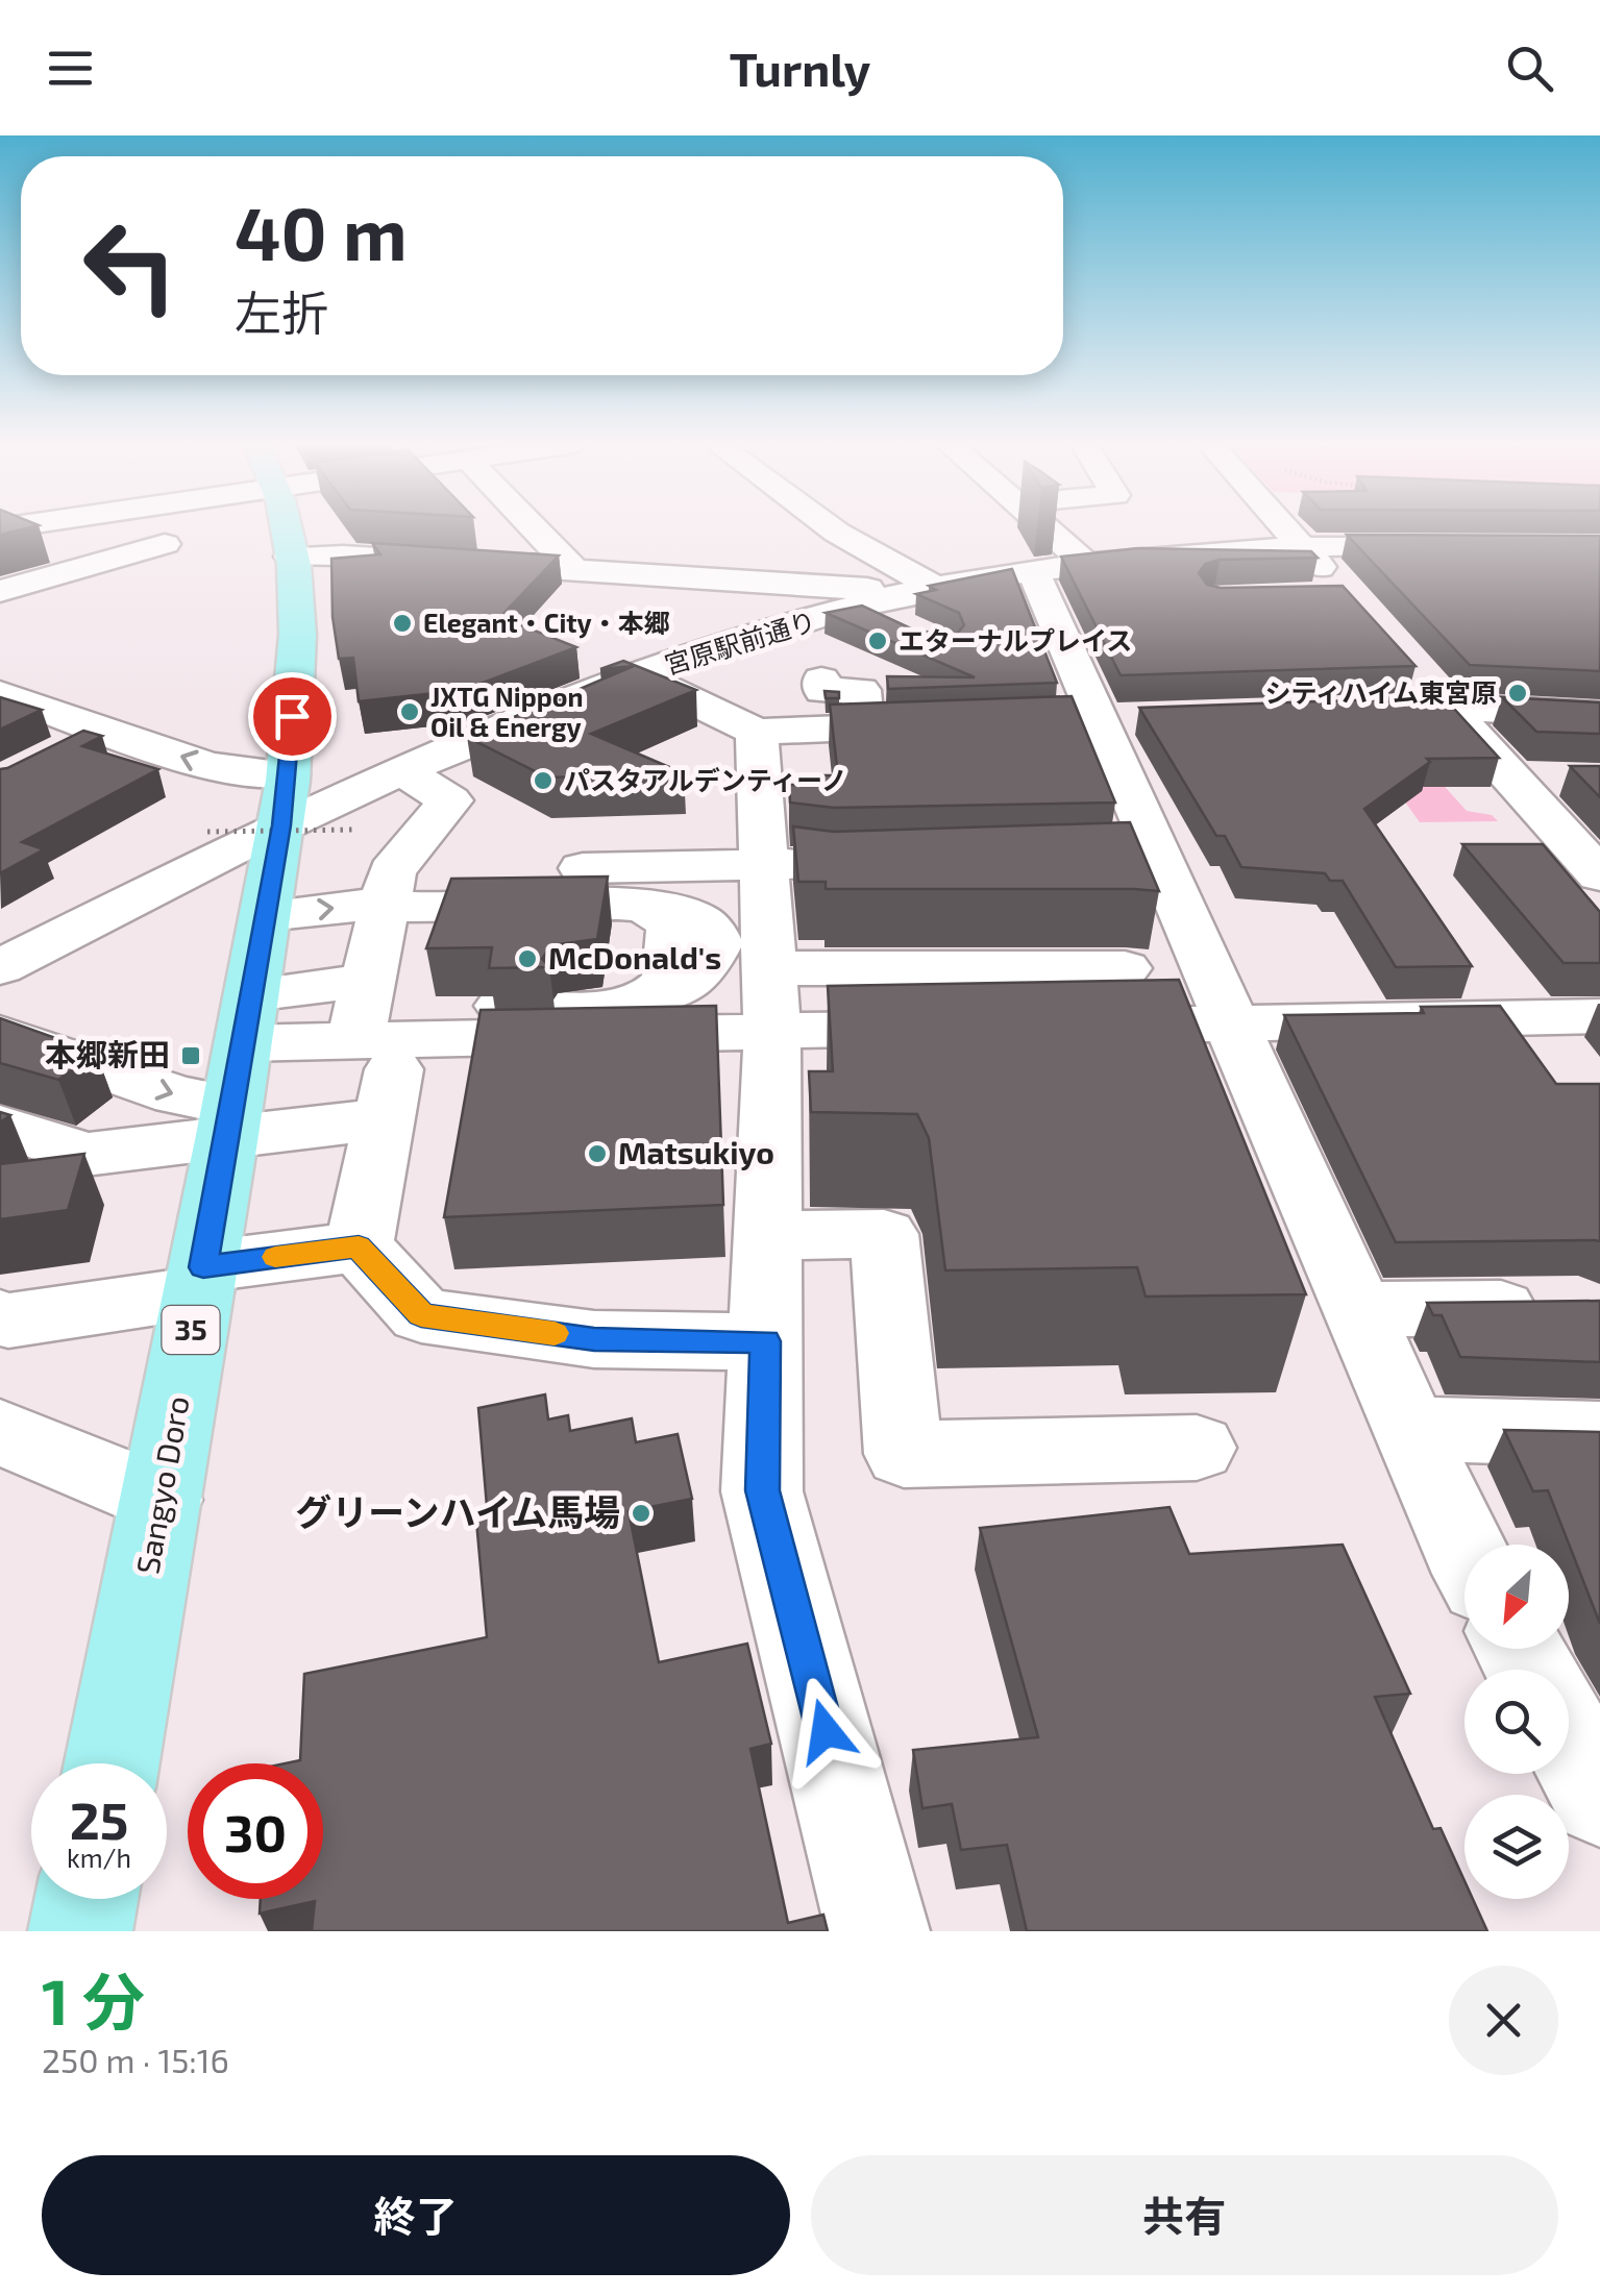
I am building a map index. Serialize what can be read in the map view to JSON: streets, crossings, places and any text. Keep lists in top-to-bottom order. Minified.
{"streets":{"main road":["35","Sangyo Doro"],"street":["宮原駅前通り"]},"crossings":[["宮原駅前通り","Sangyo Doro"]],"places":{"other":["Elegant・City・本郷","エターナルプレイス","シティハイム東宮原","JXTG Nippon Oil & Energy","パスタアルデンティーノ","McDonald's","Matsukiyo","グリーンハイム馬場"],"transit":["本郷新田"]},"north":"bottom left","page":{"header":"Turnly","turn":["40 m","左折"],"speed":"25 km/h","limit":"30","heading":["1 分","250 m · 15:16"],"buttons":["終了","共有"]}}
